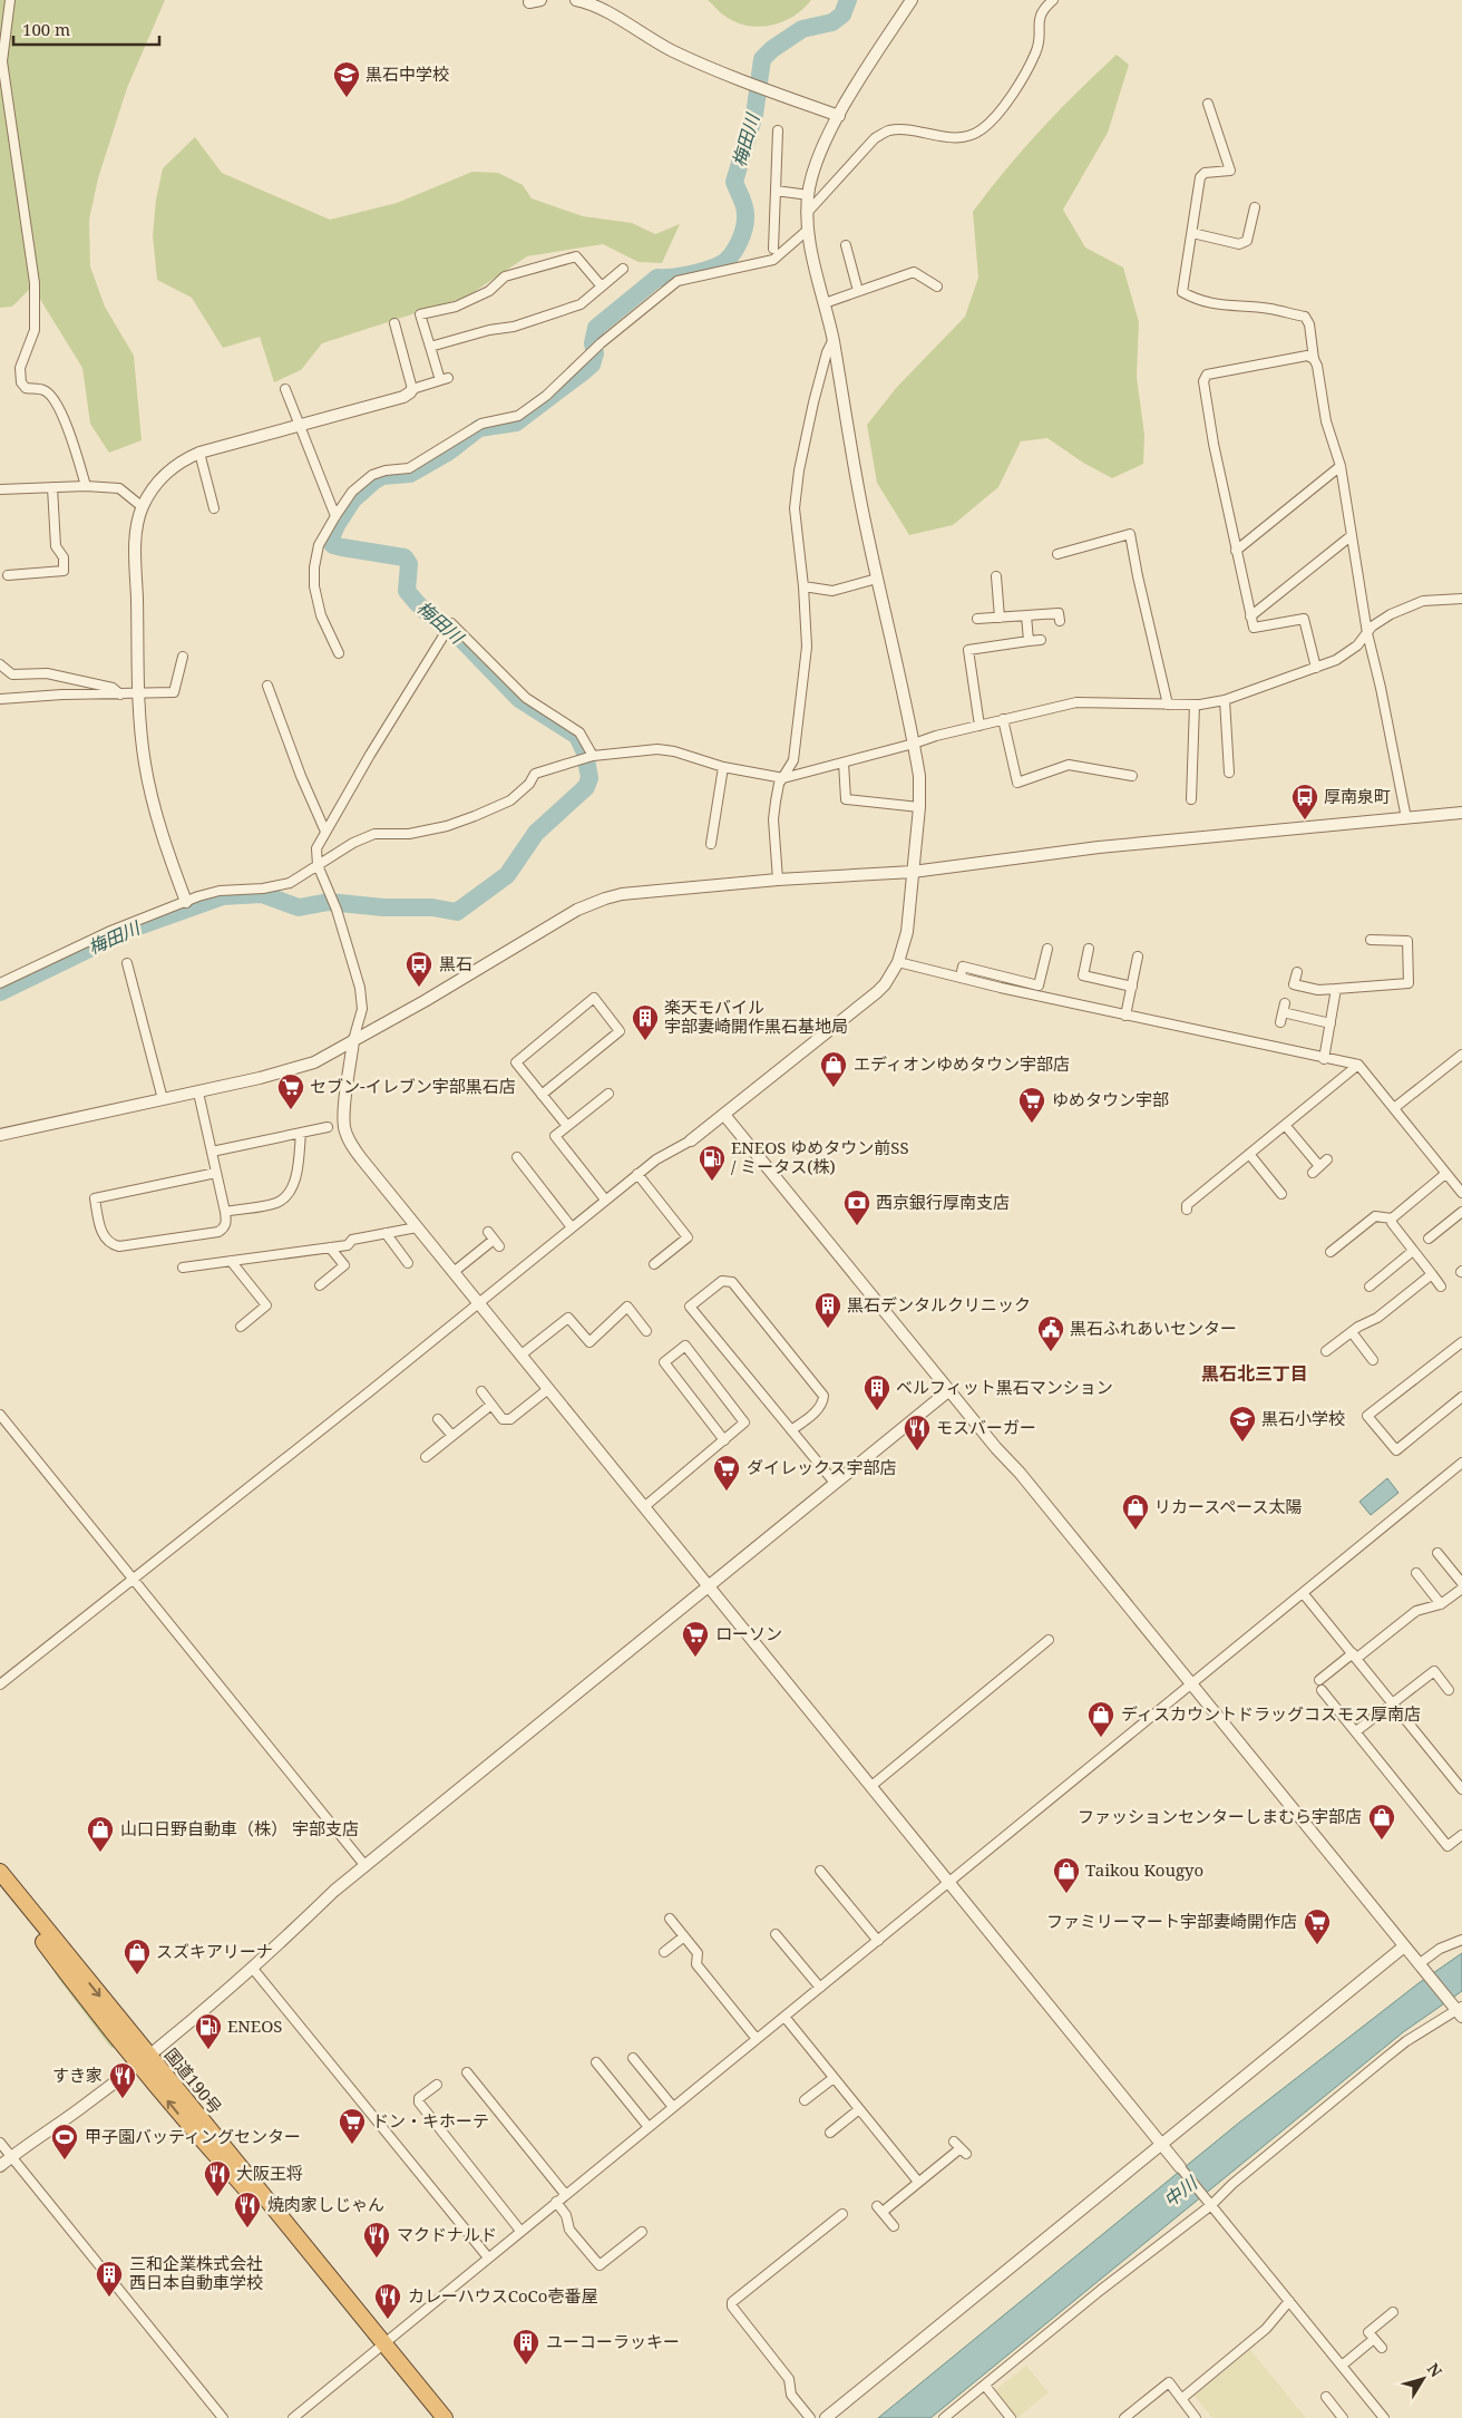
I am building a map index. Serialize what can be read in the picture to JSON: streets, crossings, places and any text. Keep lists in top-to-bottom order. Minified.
{"streets":{"highway":["国道190号"]},"districts":["黒石北三丁目"],"water":["梅田川","中川"],"places":{"school or university":["黒石中学校","黒石小学校"],"bus stop":["厚南泉町","黒石"],"building":["楽天モバイル 宇部妻崎開作黒石基地局","黒石デンタルクリニック","ベルフィット黒石マンション","三和企業株式会社 西日本自動車学校","ユーコーラッキー"],"shop":["エディオンゆめタウン宇部店","リカースペース太陽","ディスカウントドラッグコスモス厚南店","ファッションセンターしまむら宇部店","山口日野自動車（株） 宇部支店","Taikou Kougyo","スズキアリーナ"],"supermarket":["セブン-イレブン宇部黒石店","ゆめタウン宇部","ダイレックス宇部店","ローソン","ファミリーマート宇部妻崎開作店","ドン・キホーテ"],"fuel station":["ENEOS ゆめタウン前SS / ミータス(株)","ENEOS"],"bank":["西京銀行厚南支店"],"public building":["黒石ふれあいセンター"],"restaurant":["モスバーガー","すき家","大阪王将","焼肉家しじゃん","マクドナルド","カレーハウスCoCo壱番屋"],"sports":["甲子園バッティングセンター"]},"scale_bar":"100 m","north":"top right"}
